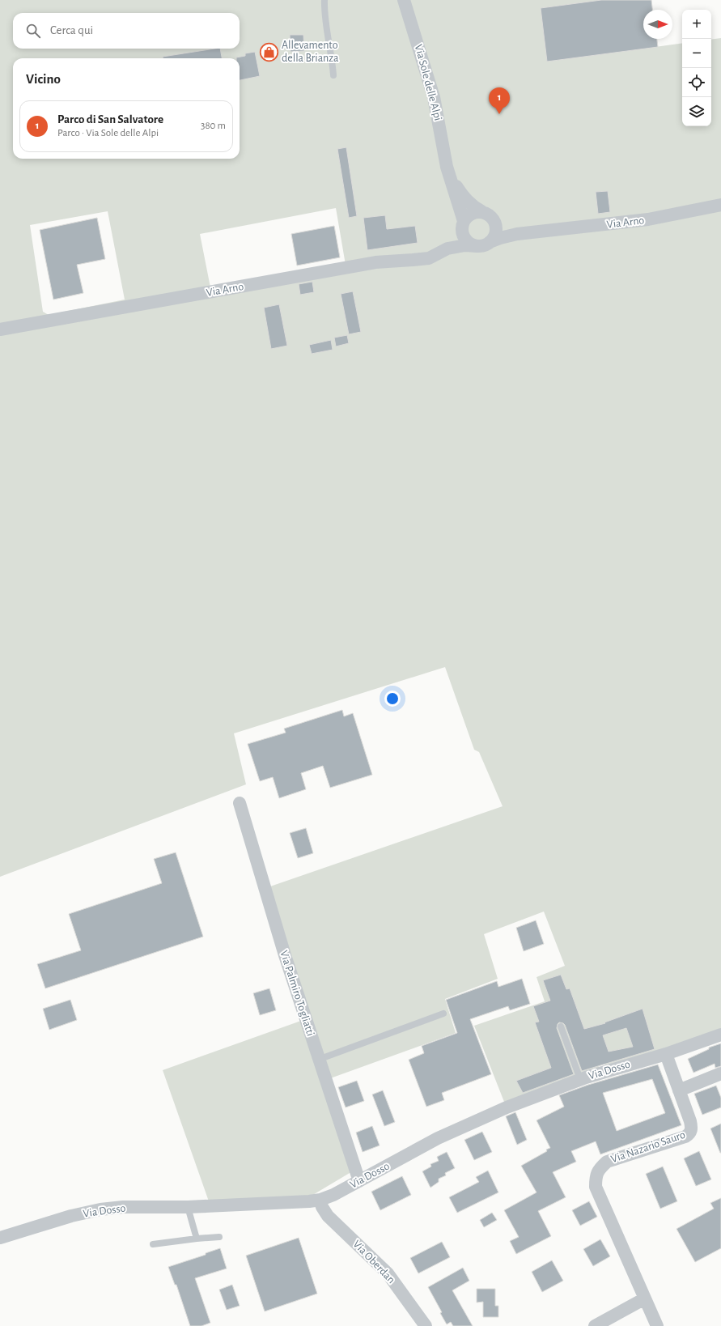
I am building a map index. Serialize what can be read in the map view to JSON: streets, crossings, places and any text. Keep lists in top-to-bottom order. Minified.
{"streets":{"street":["Via Sole delle Alpi","Via Arno","Via Palmiro Togliatti","Via Dosso","Via Nazario Sauro","Via Oberdan"]},"crossings":[["Via Sole delle Alpi","Via Arno"],["Via Palmiro Togliatti","Via Dosso"],["Via Dosso","Via Nazario Sauro"],["Via Dosso","Via Oberdan"]],"places":{"shop":["Allevamento della Brianza"]},"north":"right","page":{"map_buttons":["+","−"],"search":"Cerca qui","heading":"Vicino","pins":"1","list":[{"mark":"1","name":"Parco di San Salvatore","note":"Parco · Via Sole delle Alpi","value":"380 m"}]}}
